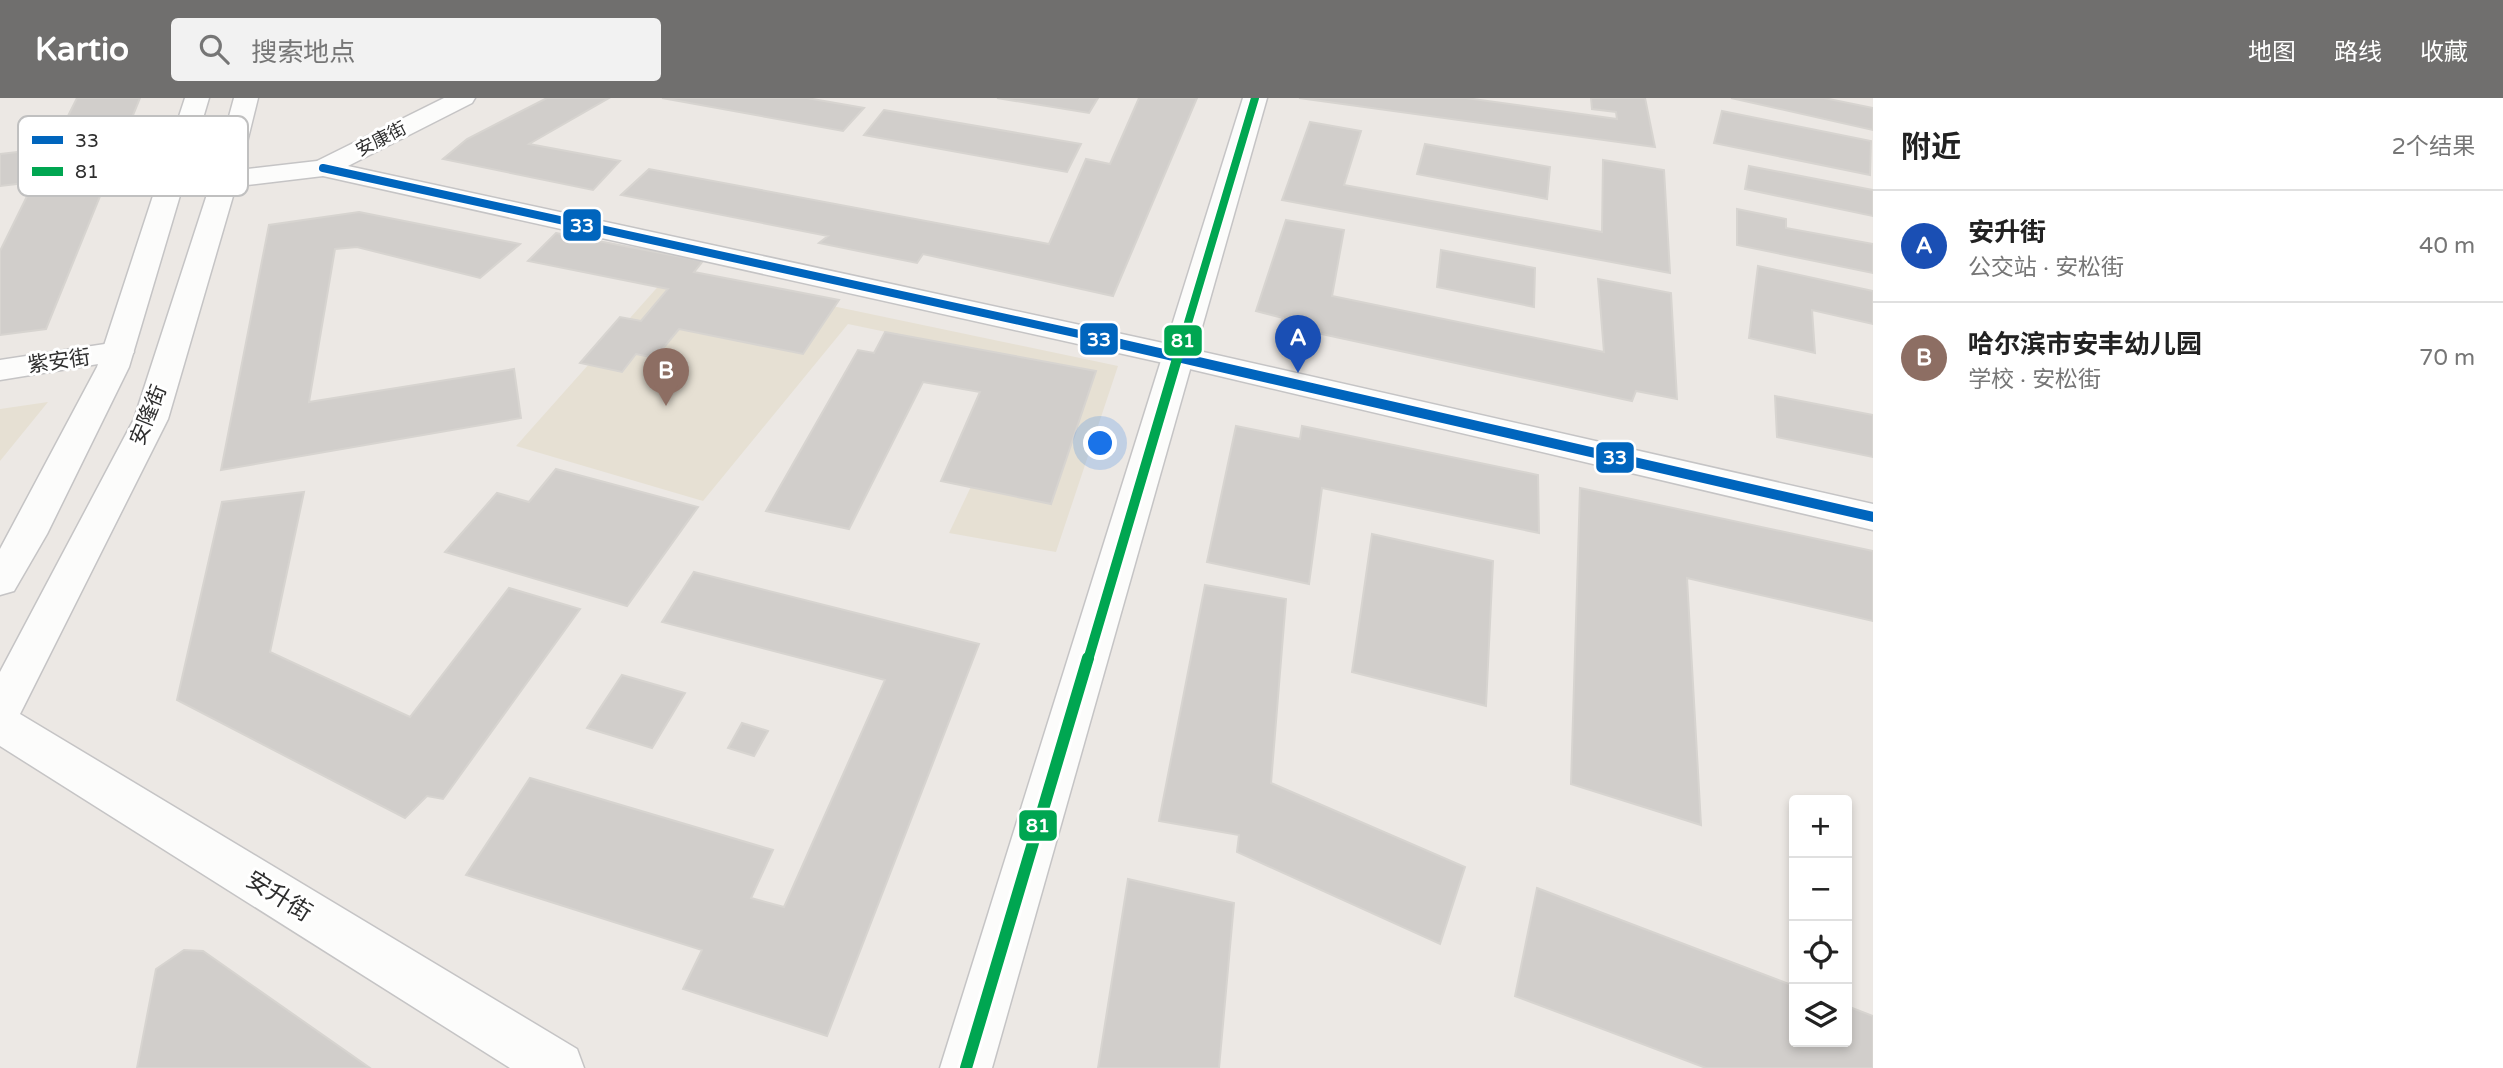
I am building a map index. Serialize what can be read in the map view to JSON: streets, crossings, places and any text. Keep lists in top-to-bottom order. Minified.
{"streets":{"street":["安康街","紫安街","安隆街","安升街"]},"lines":["transit line 81","transit line 33"],"legend":["33","81"],"page":{"header":"Kartio","search":"搜索地点","nav":["地图","路线","收藏"],"heading":["附近","2个结果"],"list":[{"mark":"A","name":"安升街","note":"公交站 · 安松街","value":"40 m"},{"mark":"B","name":"哈尔滨市安丰幼儿园","note":"学校 · 安松街","value":"70 m"}],"pins":["A","B"],"map_buttons":["+","−"]}}
